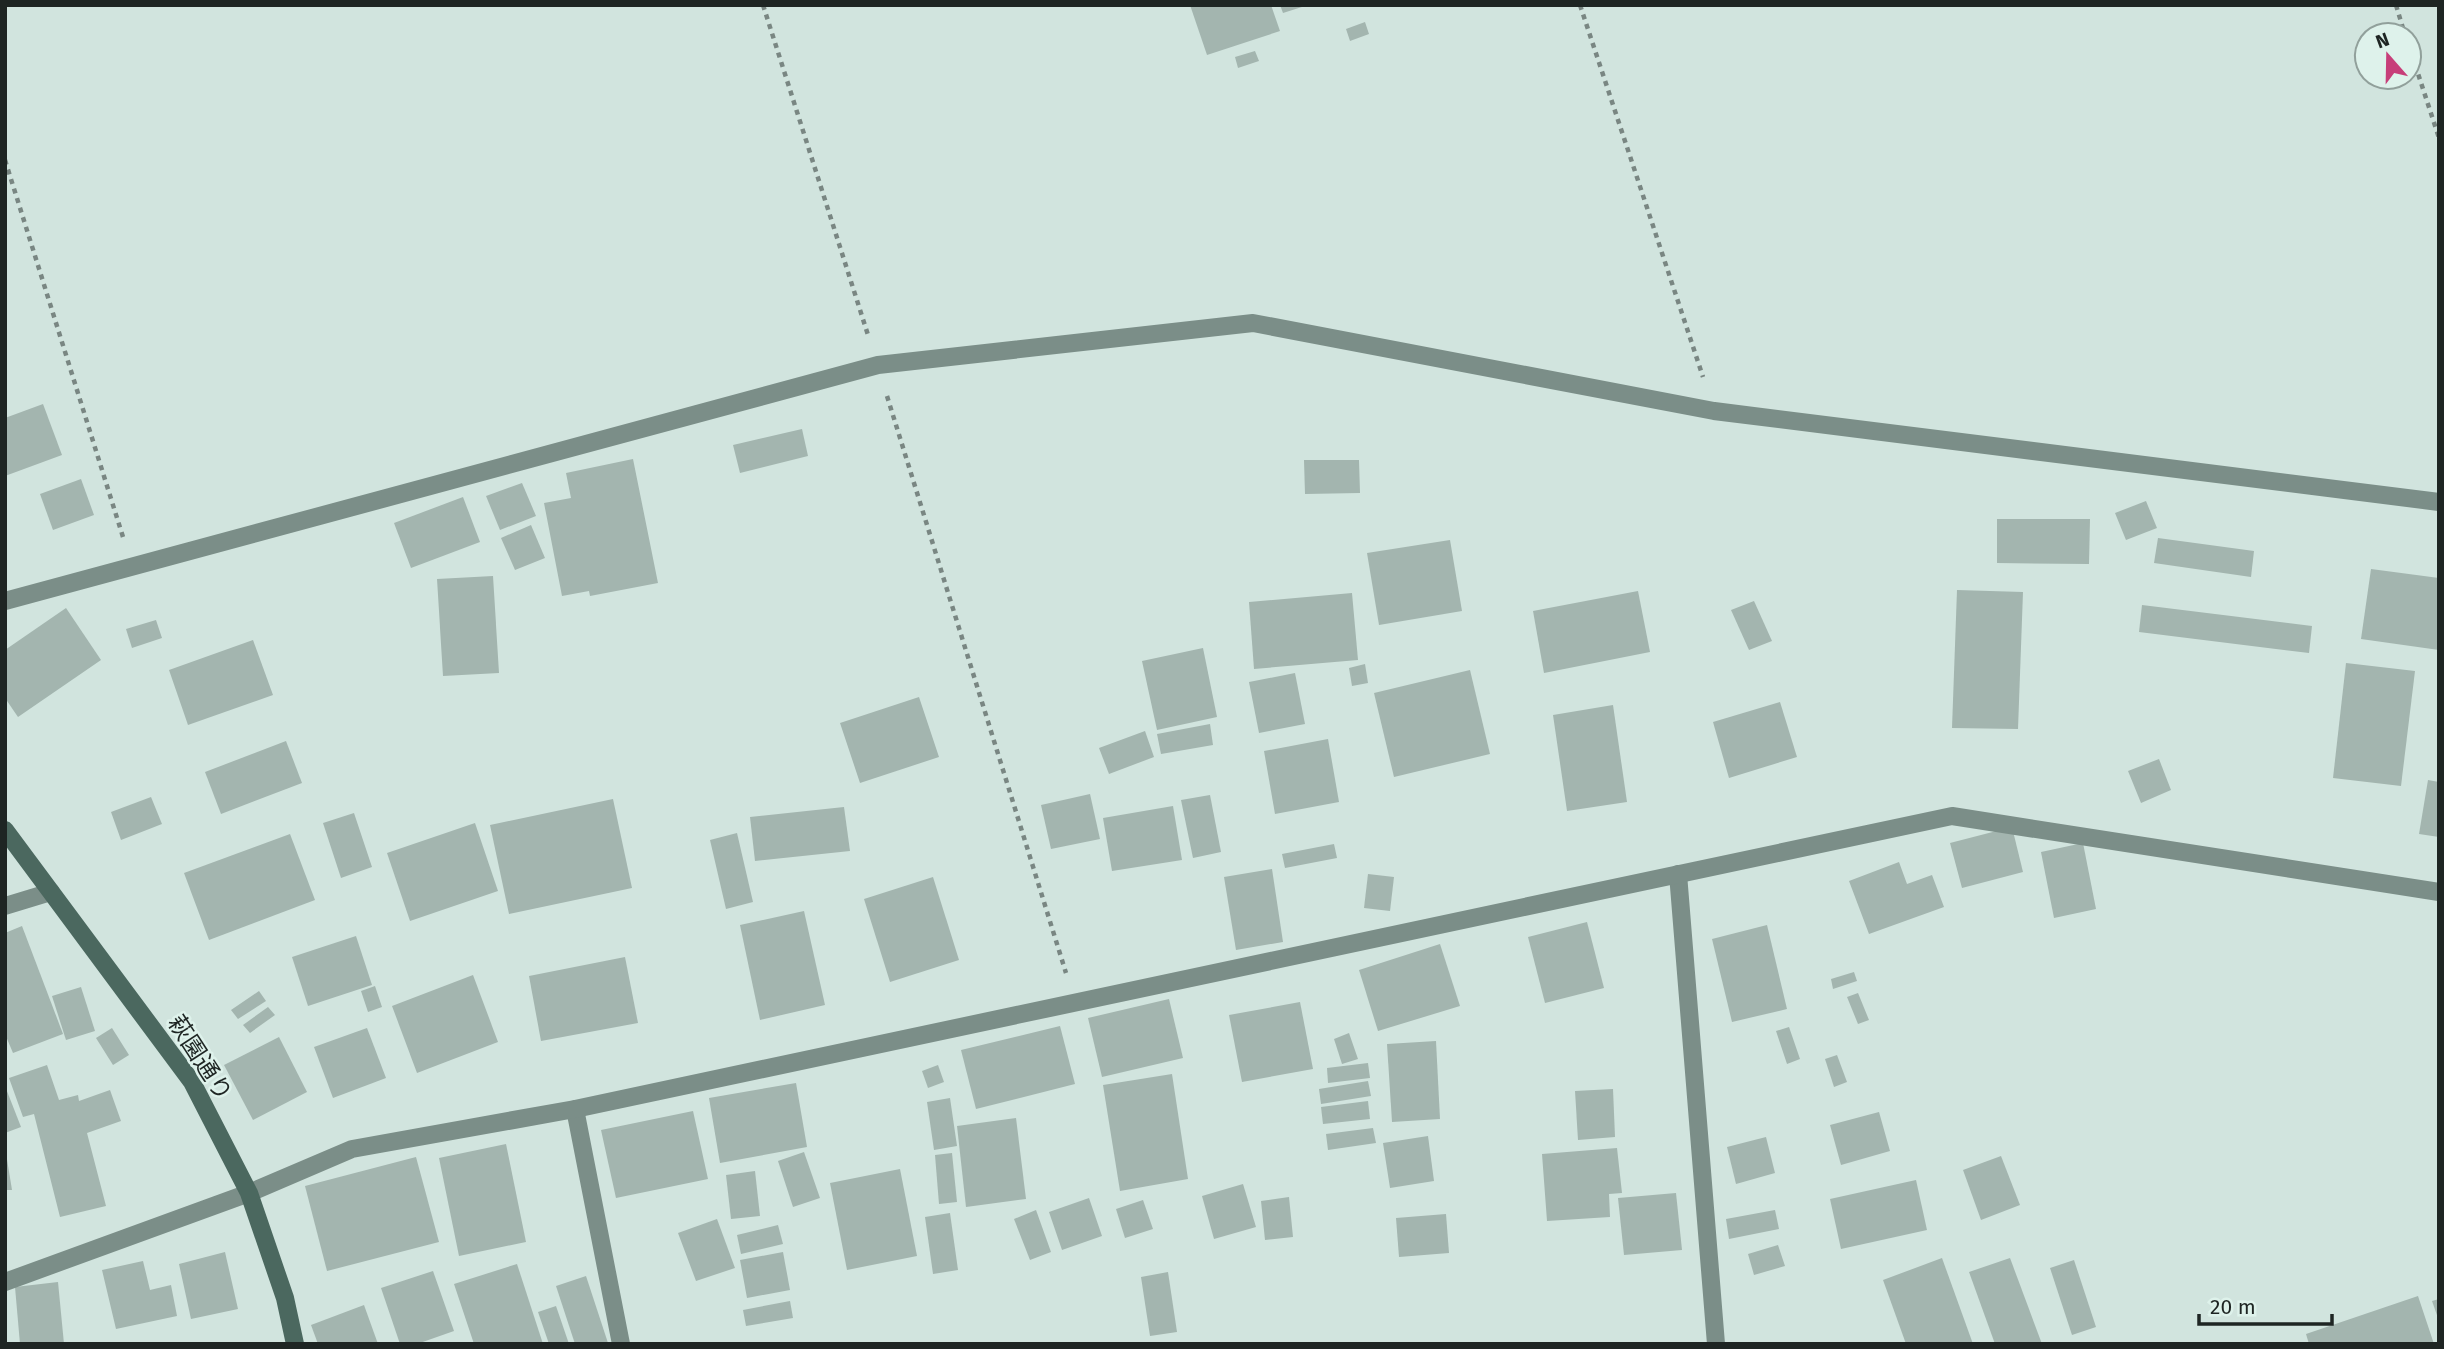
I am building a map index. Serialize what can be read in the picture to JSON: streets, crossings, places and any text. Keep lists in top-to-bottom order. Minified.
{"streets":{"street":["萩園通り"]},"scale_bar":"20 m","north":"top"}
